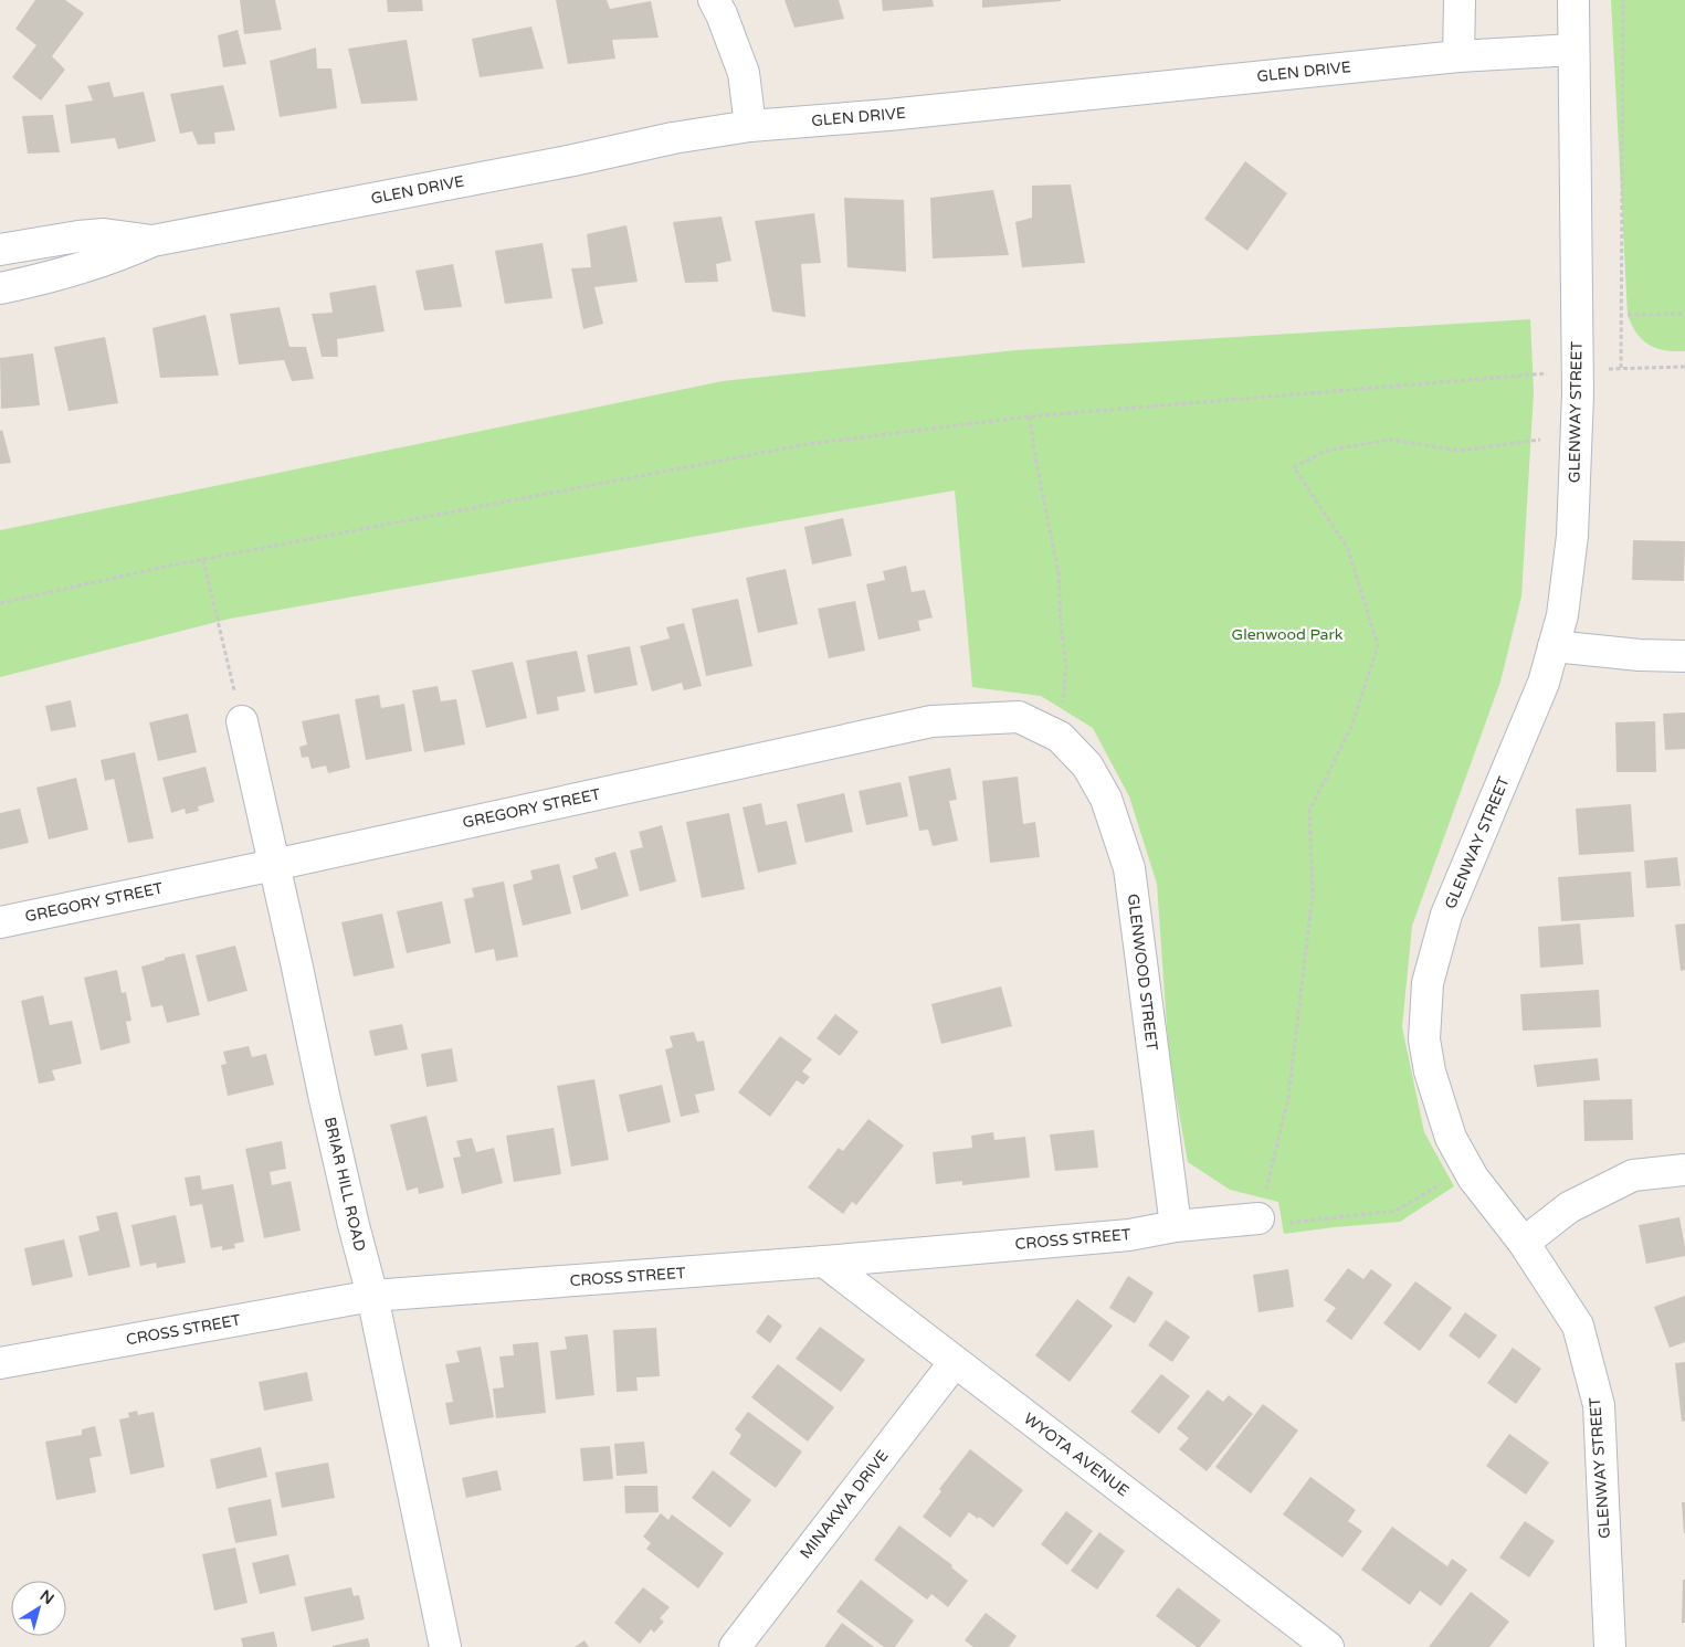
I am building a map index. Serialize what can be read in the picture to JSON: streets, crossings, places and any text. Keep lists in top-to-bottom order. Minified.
{"streets":{"street":["GLEN DRIVE","GLENWAY STREET","GREGORY STREET","GLENWOOD STREET","BRIAR HILL ROAD","CROSS STREET","WYOTA AVENUE","MINAKWA DRIVE"]},"crossings":[["GLEN DRIVE","GLENWAY STREET"],["GREGORY STREET","GLENWOOD STREET"],["GREGORY STREET","BRIAR HILL ROAD"],["GLENWOOD STREET","CROSS STREET"],["BRIAR HILL ROAD","CROSS STREET"],["CROSS STREET","WYOTA AVENUE"],["WYOTA AVENUE","MINAKWA DRIVE"]],"parks":["Glenwood Park"],"north":"top right"}
